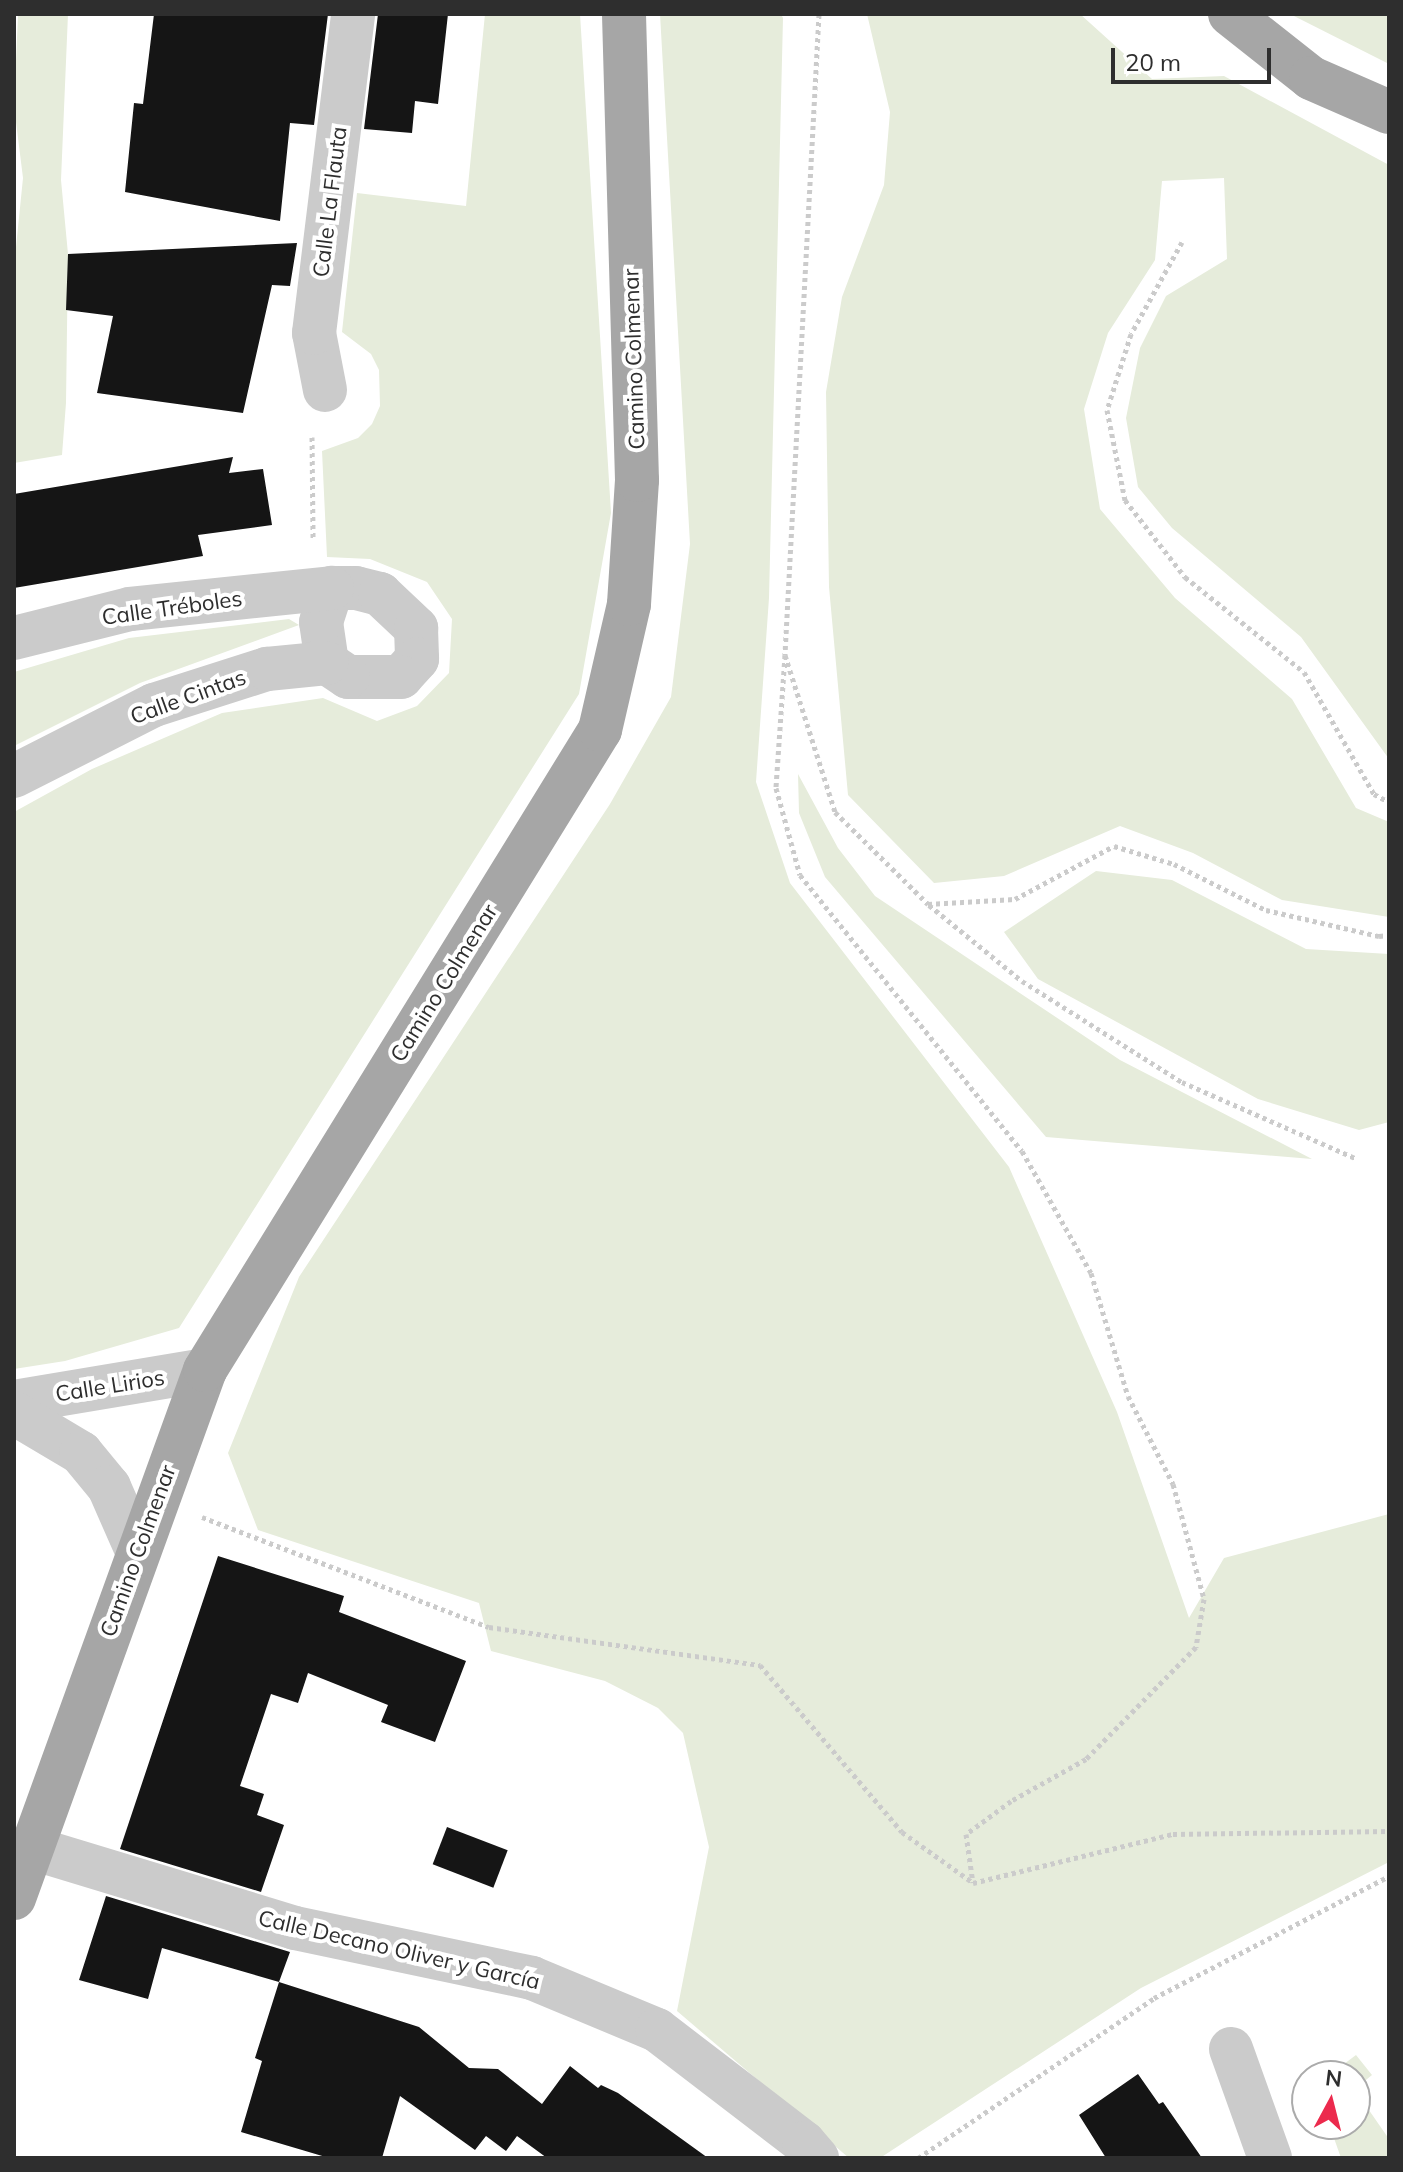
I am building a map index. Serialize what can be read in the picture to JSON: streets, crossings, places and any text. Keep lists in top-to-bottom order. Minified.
{"streets":{"main road":["Camino Colmenar"],"street":["Calle La Flauta","Calle Tréboles","Calle Cintas","Calle Lirios","Calle Decano Oliver y García"]},"crossings":[["Camino Colmenar","Calle Lirios"],["Camino Colmenar","Calle Decano Oliver y García"],["Calle Tréboles","Calle Cintas"]],"scale_bar":"20 m","north":"top"}
